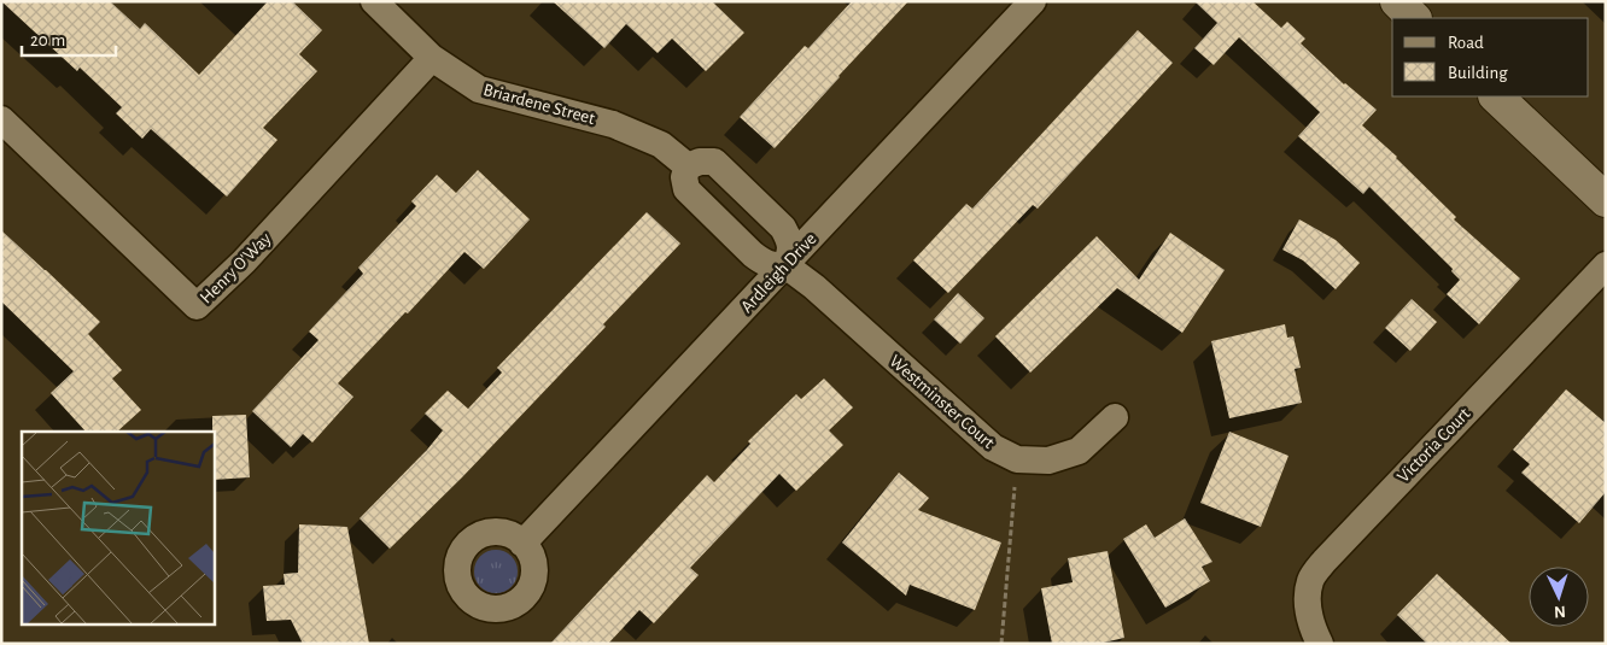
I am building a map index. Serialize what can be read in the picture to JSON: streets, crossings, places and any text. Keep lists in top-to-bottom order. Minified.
{"streets":{"street":["Briardene Street","Henry O'Way","Ardleigh Drive","Westminster Court","Victoria Court"]},"crossings":[["Briardene Street","Henry O'Way"],["Ardleigh Drive","Westminster Court"]],"legend":["Road","Building"],"scale_bar":"20 m","north":"bottom"}
